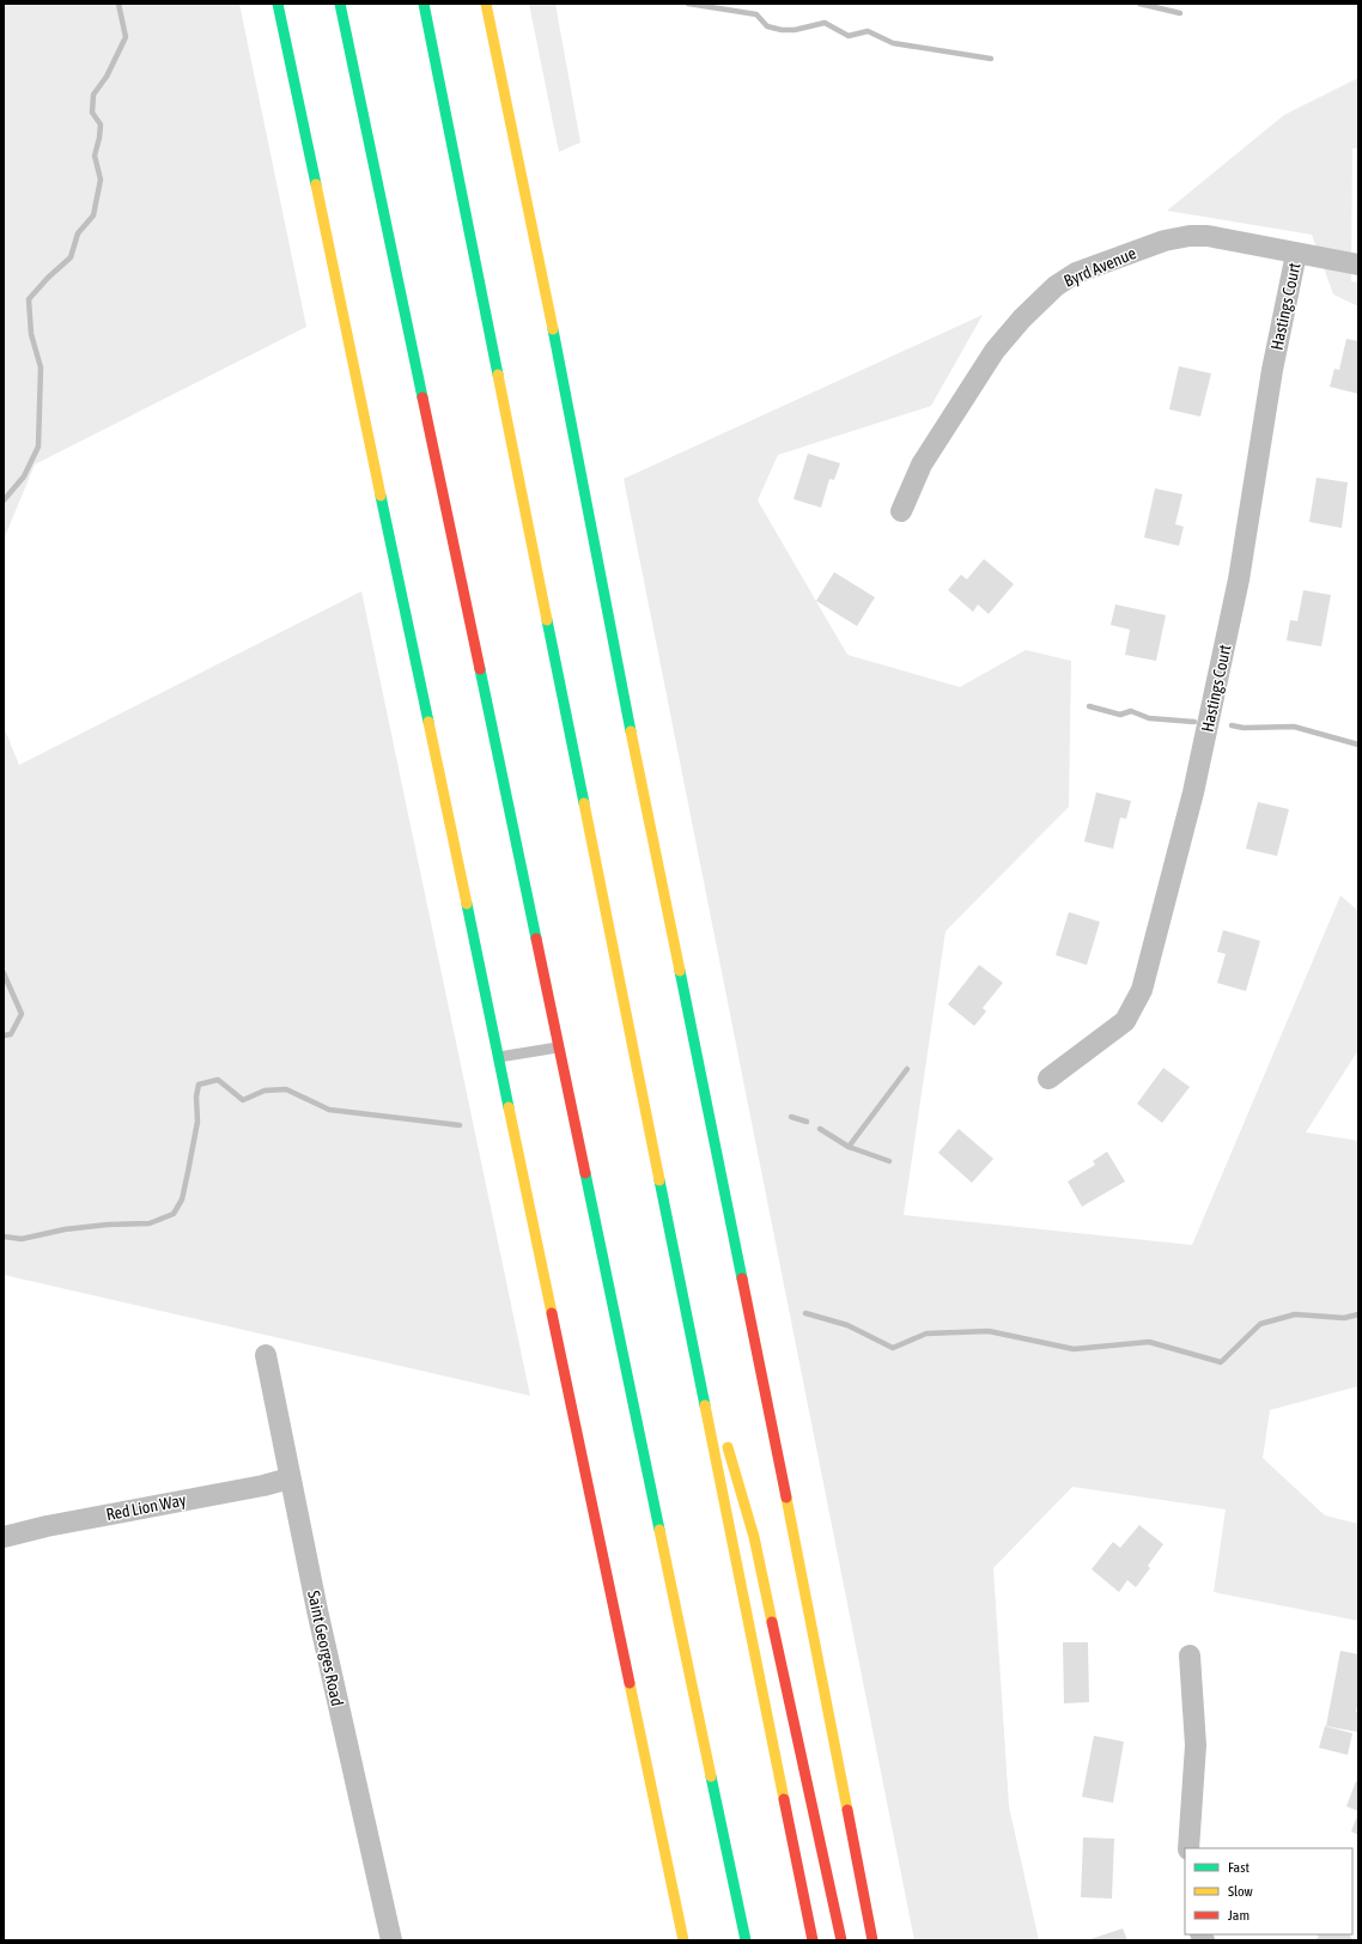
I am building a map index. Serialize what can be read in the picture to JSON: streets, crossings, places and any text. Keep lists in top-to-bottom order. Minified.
{"streets":{"street":["Byrd Avenue","Hastings Court","Red Lion Way","Saint Georges Road"]},"crossings":[["Byrd Avenue","Hastings Court"],["Red Lion Way","Saint Georges Road"]],"legend":["Fast","Slow","Jam"]}
